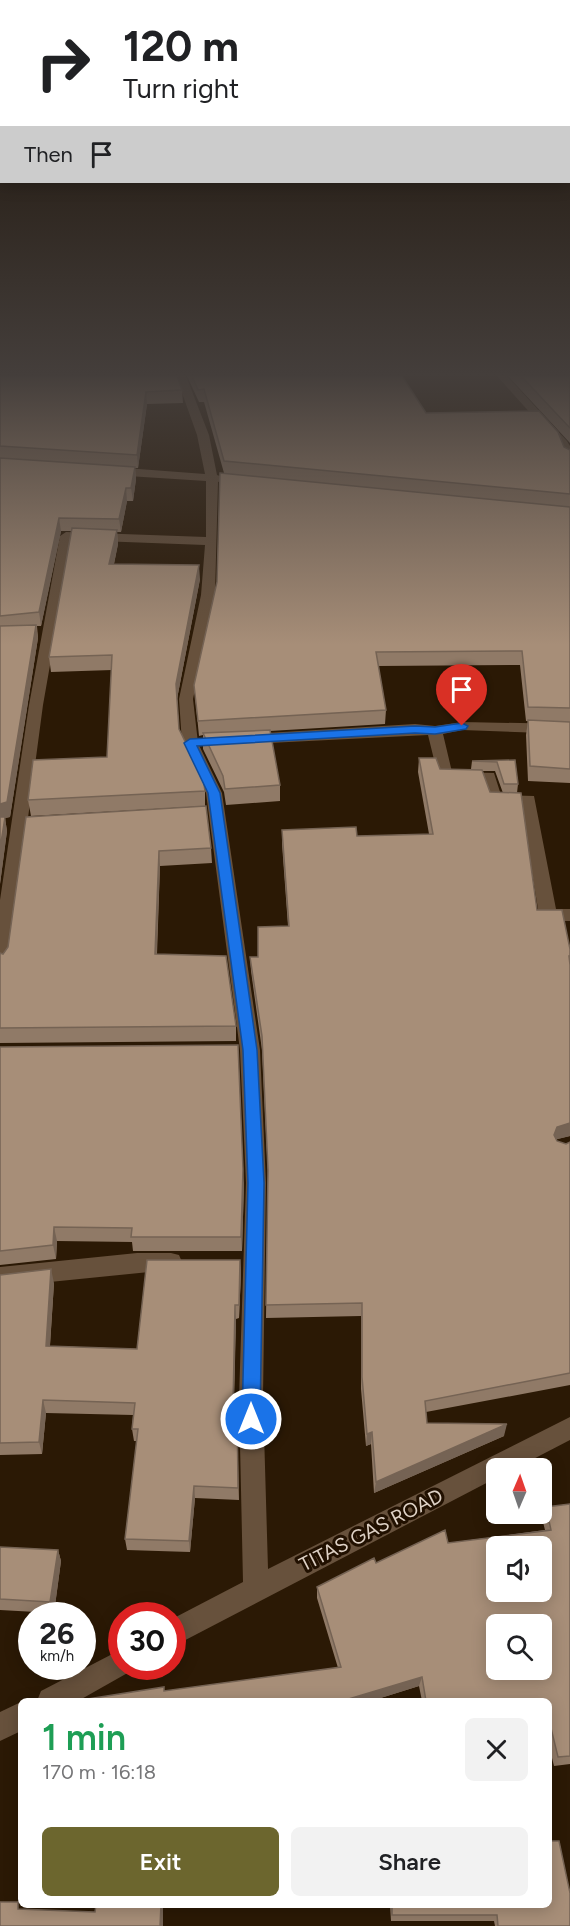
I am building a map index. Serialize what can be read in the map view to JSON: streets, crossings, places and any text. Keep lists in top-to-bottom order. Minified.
{"streets":{"street":["TITAS GAS ROAD"]},"north":"top","page":{"turn":["120 m","Turn right"],"then":"Then","speed":"26 km/h","limit":"30","heading":["1 min","170 m · 16:18"],"buttons":["Exit","Share"]}}
